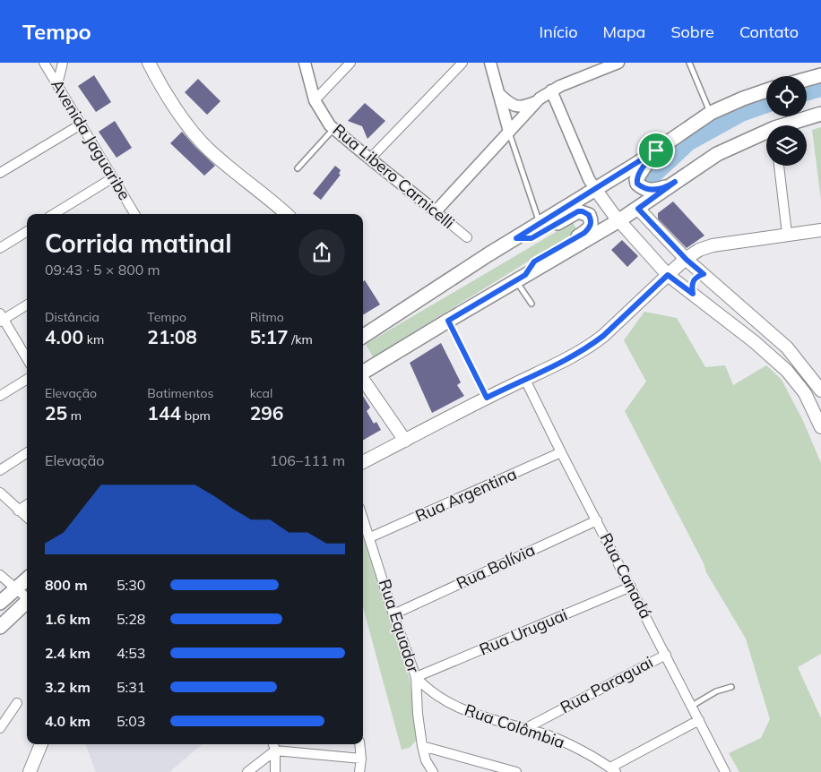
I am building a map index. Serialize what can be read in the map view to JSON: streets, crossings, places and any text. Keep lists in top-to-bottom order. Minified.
{"streets":{"street":["Avenida Jaguaribe","Rua Libero Carnicelli","Rua Argentina","Rua Bolívia","Rua Canadá","Rua Equador","Rua Uruguai","Rua Paraguai","Rua Colômbia"]},"crossings":[["Rua Argentina","Rua Canadá"],["Rua Argentina","Rua Equador"],["Rua Bolívia","Rua Canadá"],["Rua Bolívia","Rua Equador"],["Rua Canadá","Rua Uruguai"],["Rua Canadá","Rua Paraguai"],["Rua Equador","Rua Uruguai"],["Rua Equador","Rua Colômbia"],["Rua Uruguai","Rua Colômbia"],["Rua Paraguai","Rua Colômbia"]],"page":{"header":"Tempo","nav":["Início","Mapa","Sobre","Contato"],"heading":["Corrida matinal","09:43 · 5 × 800 m"],"stats":[["Distância","4.00 km"],["Tempo","21:08"],["Ritmo","5:17 /km"],["Elevação","25 m"],["Batimentos","144 bpm"],["kcal","296"]],"chart":["Elevação","106–111 m"],"list":[{"name":"800 m","note":"5:30"},{"name":"1.6 km","note":"5:28"},{"name":"2.4 km","note":"4:53"},{"name":"3.2 km","note":"5:31"},{"name":"4.0 km","note":"5:03"}]}}
